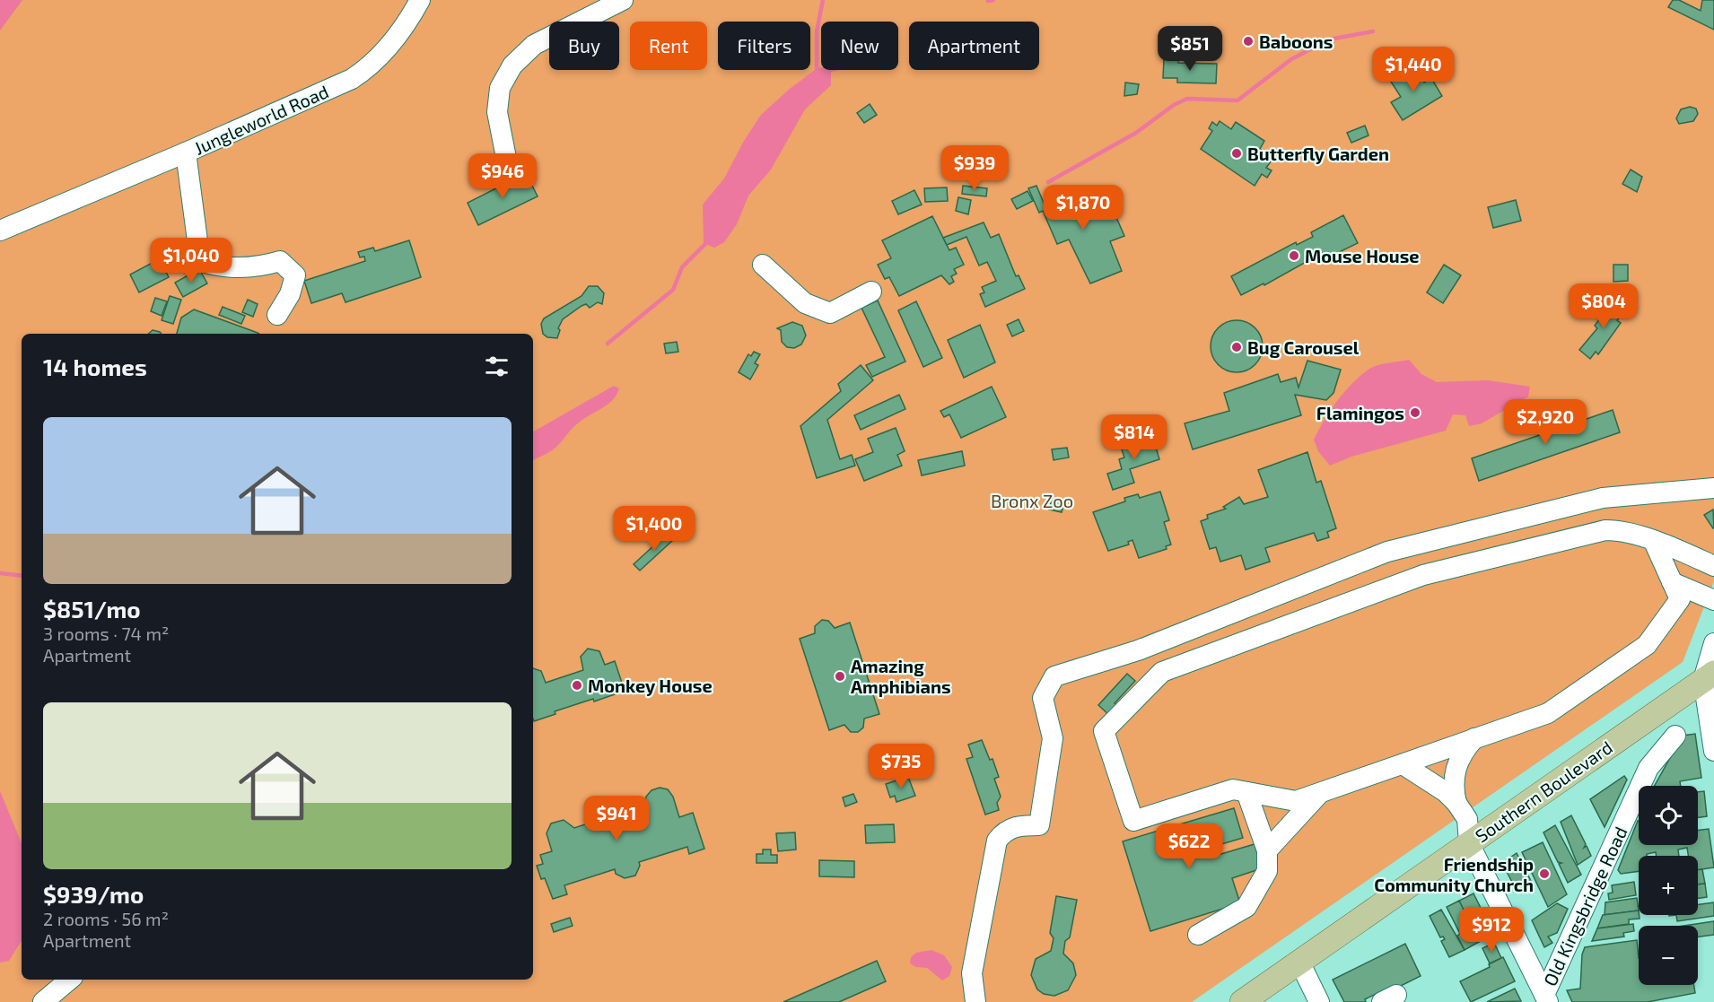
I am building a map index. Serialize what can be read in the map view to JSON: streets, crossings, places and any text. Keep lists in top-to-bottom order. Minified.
{"streets":{"main road":["Southern Boulevard"],"street":["Jungleworld Road","Old Kingsbridge Road"]},"parks":["Bronx Zoo"],"places":["Baboons","Butterfly Garden","Mouse House","Bug Carousel","Flamingos","Amazing Amphibians","Monkey House","Friendship Community Church"],"page":{"chip":["Buy","Rent","Filters","New","Apartment"],"price":["$851","$1,440","$939","$946","$1,870","$1,040","$804","$2,920","$814","$1,400","$735","$941","$622","$912"],"heading":"14 homes","list":[{"name":"$851/mo","note":"3 rooms · 74 m² · Apartment"},{"name":"$939/mo","note":"2 rooms · 56 m² · Apartment"}],"map_buttons":["+","−"]}}
